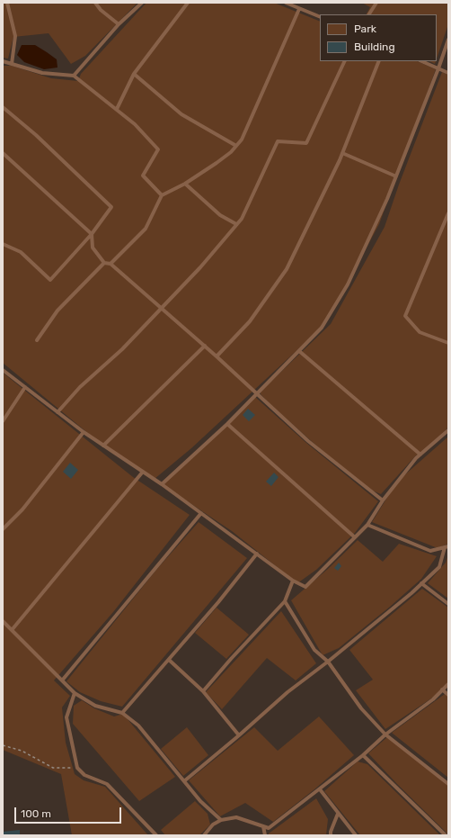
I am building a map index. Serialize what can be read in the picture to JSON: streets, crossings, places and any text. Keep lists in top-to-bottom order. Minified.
{"legend":["Park","Building"],"scale_bar":"100 m"}
